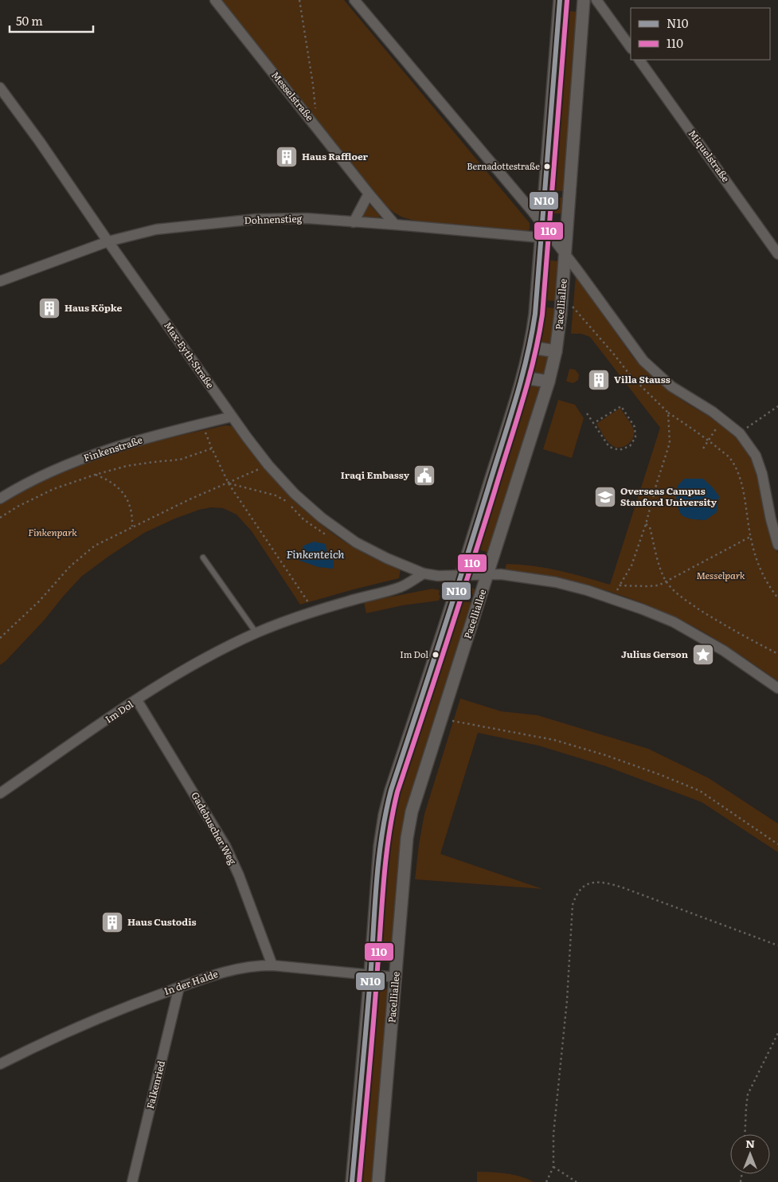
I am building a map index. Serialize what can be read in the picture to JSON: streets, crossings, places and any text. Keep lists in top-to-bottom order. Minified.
{"streets":{"street":["Messelstraße","Miquelstraße","Dohnenstieg","Pacelliallee","Max-Eyth-Straße","Finkenstraße","Im Dol","Gadebuscher Weg","In der Halde","Falkenried"]},"crossings":[["Messelstraße","Dohnenstieg"],["Dohnenstieg","Max-Eyth-Straße"],["Pacelliallee","In der Halde"],["Max-Eyth-Straße","Finkenstraße"],["Max-Eyth-Straße","Im Dol"],["Im Dol","Gadebuscher Weg"],["Gadebuscher Weg","In der Halde"],["In der Halde","Falkenried"]],"water":["Finkenteich"],"parks":["Finkenpark","Messelpark"],"places":{"building":["Haus Raffloer","Haus Köpke","Villa Stauss","Haus Custodis"],"other":["Bernadottestraße","Im Dol"],"public building":["Iraqi Embassy"],"school or university":["Overseas Campus Stanford University"],"place":["Julius Gerson"]},"lines":["transit line N10","transit line 110"],"legend":["N10","110"],"scale_bar":"50 m","north":"top"}
